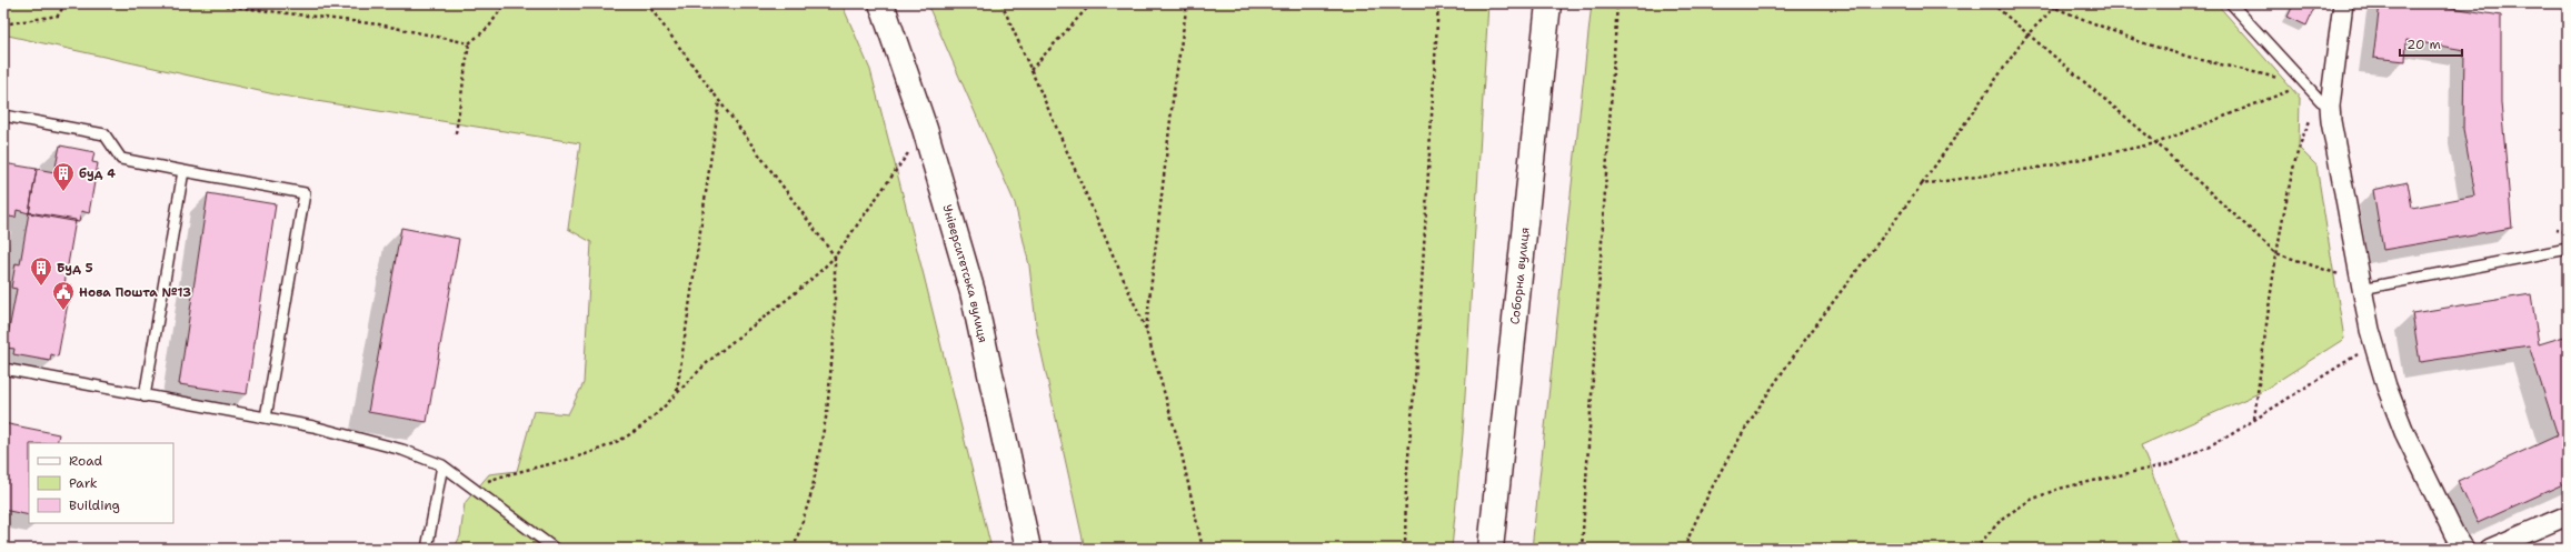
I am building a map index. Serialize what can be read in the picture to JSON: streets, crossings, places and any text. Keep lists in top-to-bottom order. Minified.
{"streets":{"main road":["Університетська вулиця","Соборна вулиця"]},"places":{"building":["буд 4","Буд 5"],"public building":["Нова Пошта №13"]},"legend":["Road","Park","Building"],"scale_bar":"20 m"}
